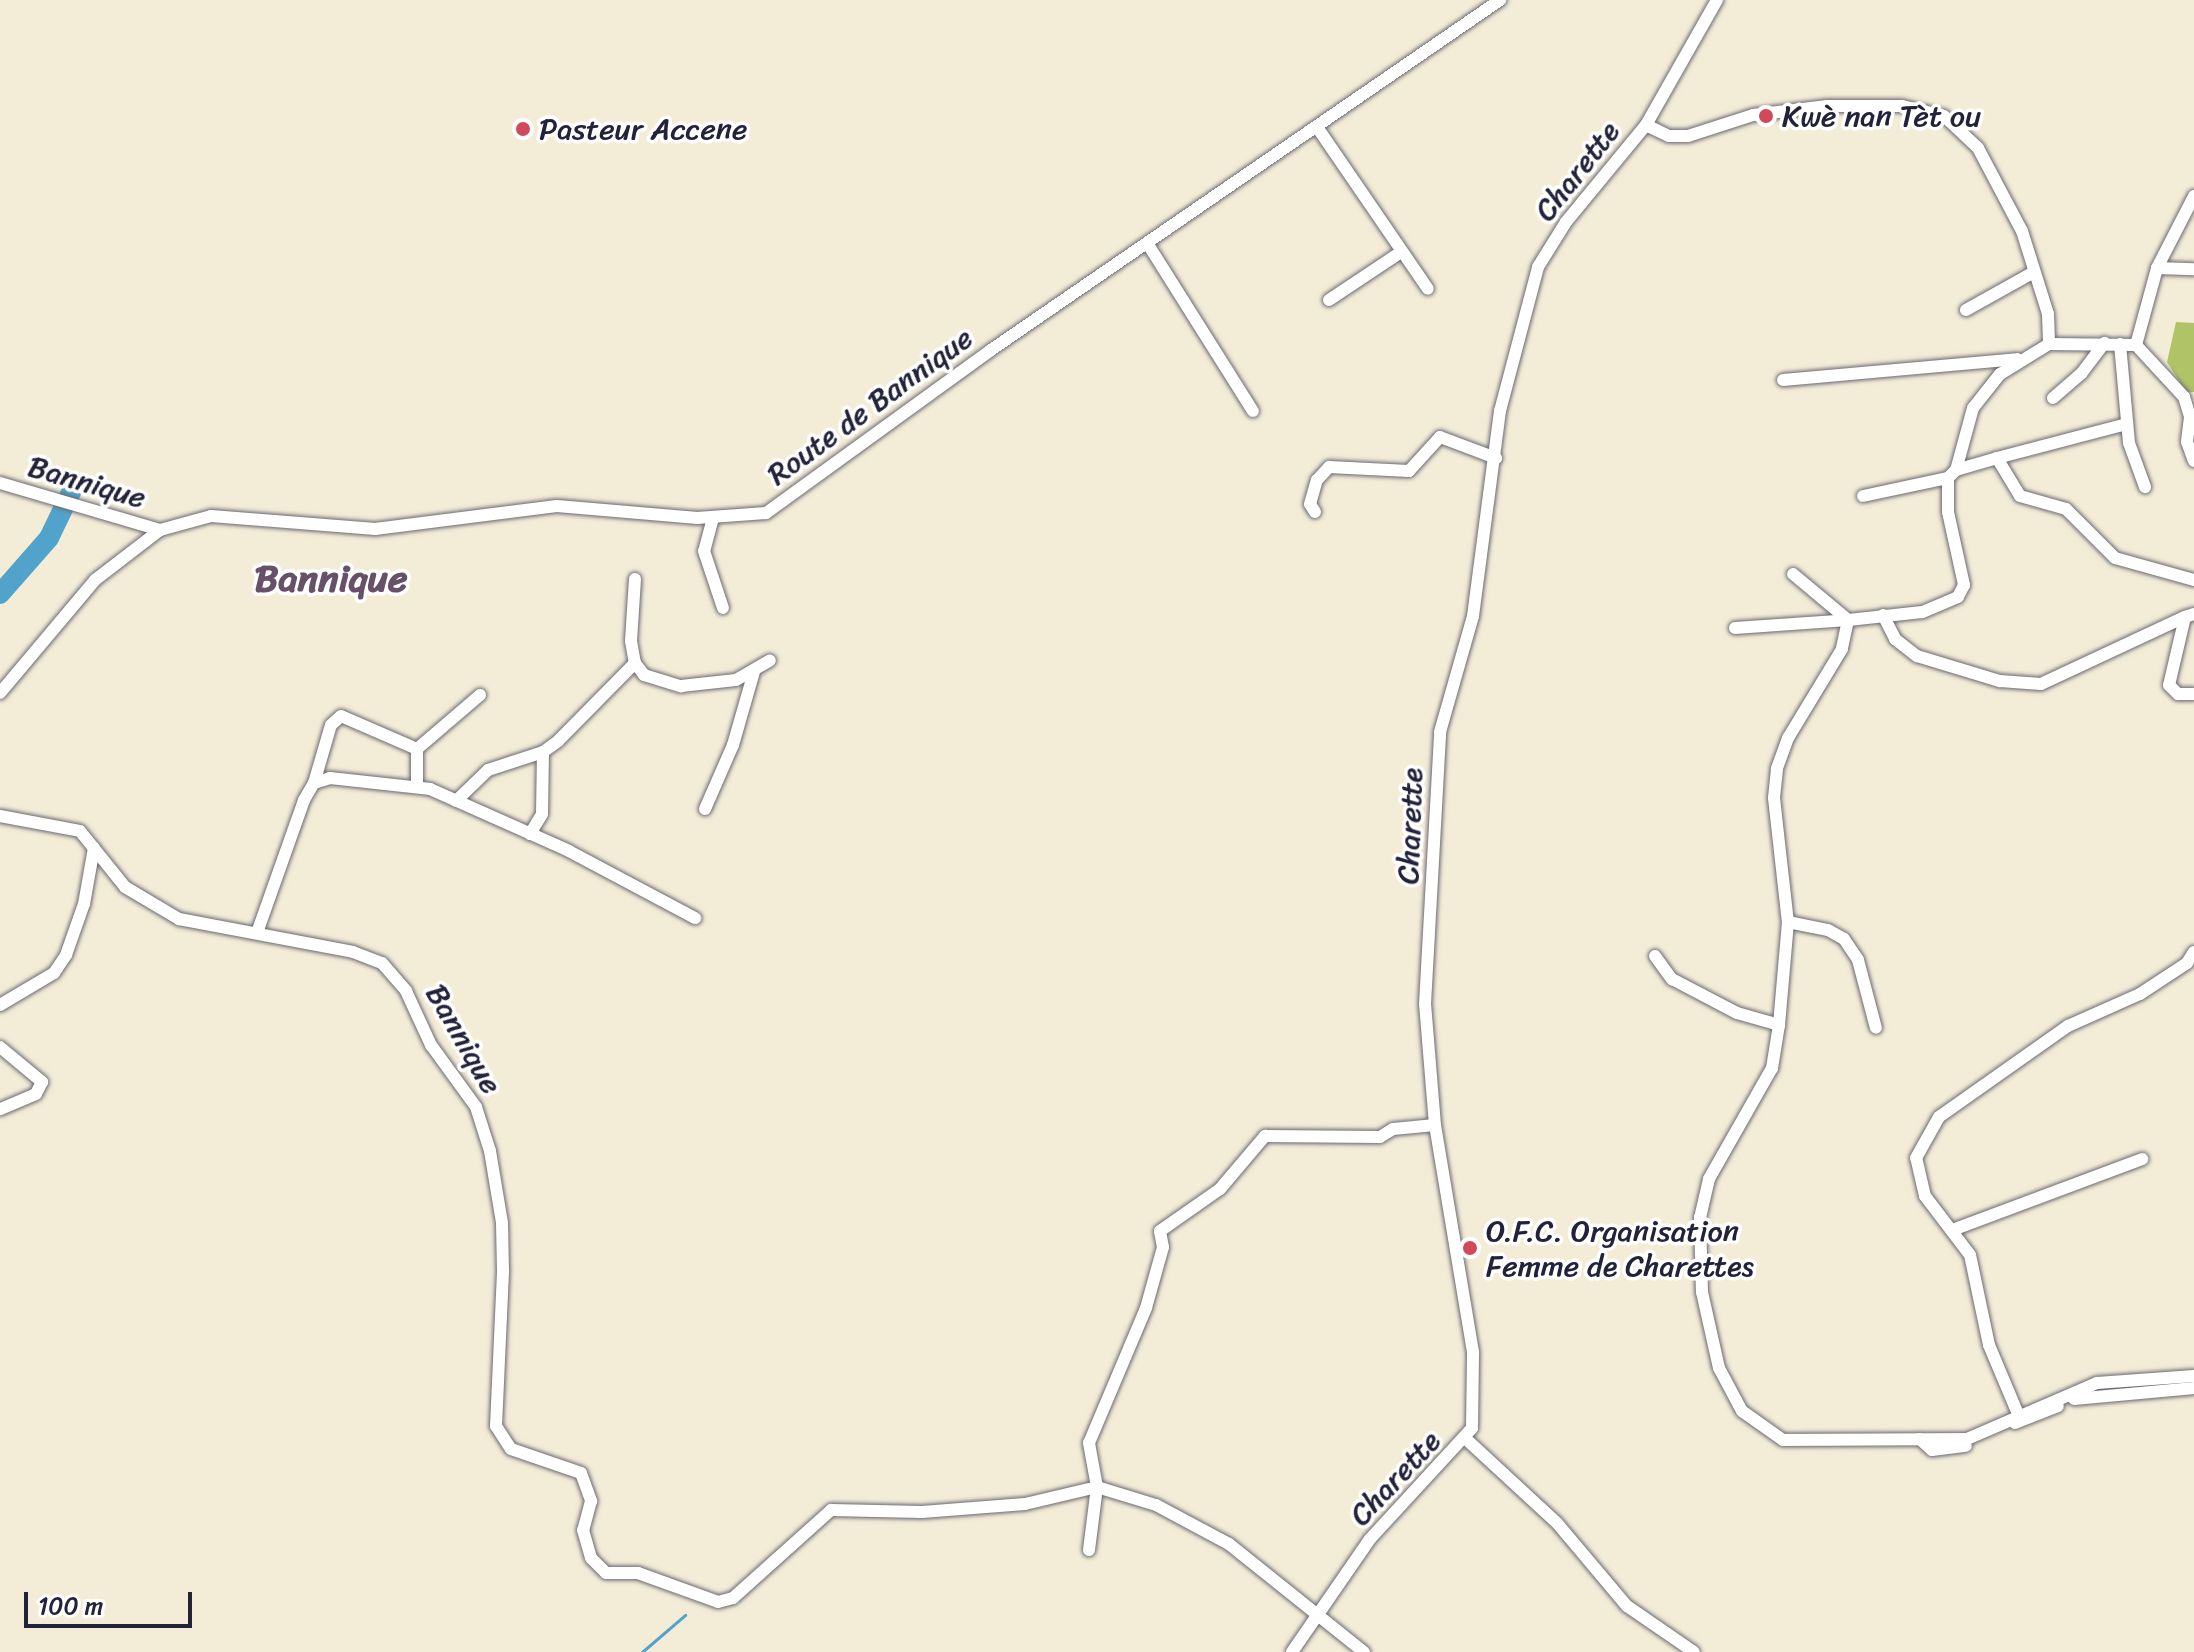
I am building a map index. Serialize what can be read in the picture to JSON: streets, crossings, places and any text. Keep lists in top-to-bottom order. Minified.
{"streets":{"street":["Charette","Route de Bannique","Bannique"]},"crossings":[["Route de Bannique","Bannique"]],"districts":["Bannique"],"places":["Kwè nan Tèt ou","Pasteur Accene","O.F.C. Organisation Femme de Charettes"],"scale_bar":"100 m"}
